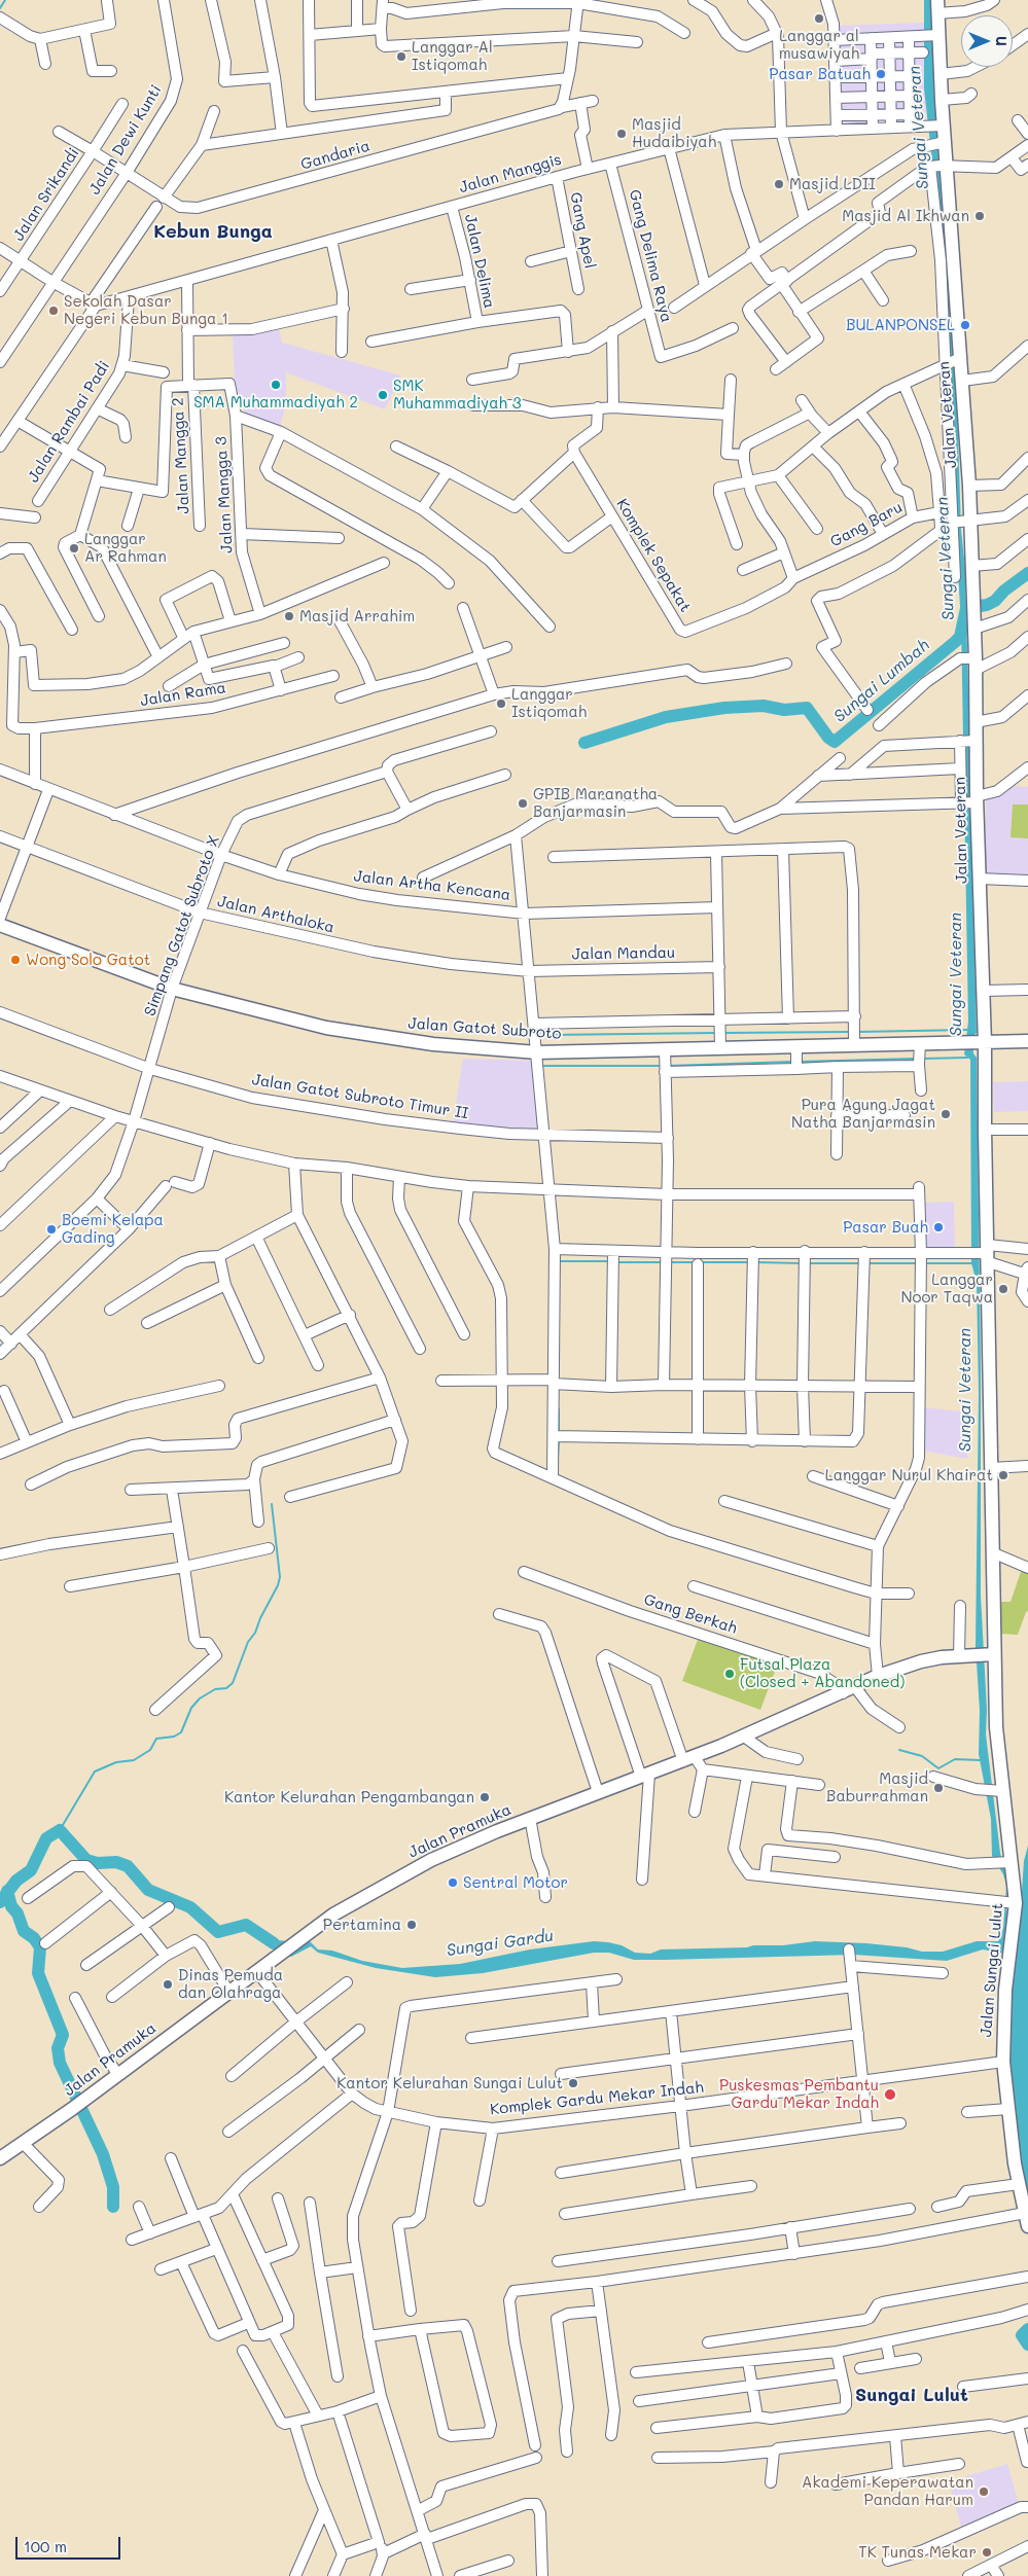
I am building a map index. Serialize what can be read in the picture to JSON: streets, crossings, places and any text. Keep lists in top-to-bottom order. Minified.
{"streets":{"main road":["Jalan Veteran","Jalan Gatot Subroto","Jalan Pramuka","Jalan Sungai Lulut"],"street":["Jalan Dewi Kunti","Gandaria","Jalan Manggis","Jalan Srikandi","Gang Apel","Gang Delima Raya","Jalan Delima","Jalan Rambai Padi","Jalan Mangga 2","Jalan Mangga 3","Gang Baru","Komplek Sepakat","Jalan Rama","Jalan Artha Kencana","Jalan Arthaloka","Simpang Gatot Subroto X","Jalan Mandau","Jalan Gatot Subroto Timur II","Gang Berkah","Komplek Gardu Mekar Indah"]},"crossings":[["Jalan Dewi Kunti","Gandaria"],["Jalan Dewi Kunti","Jalan Srikandi"],["Gandaria","Jalan Srikandi"],["Jalan Manggis","Gang Apel"],["Jalan Manggis","Gang Delima Raya"],["Jalan Manggis","Jalan Delima"],["Jalan Manggis","Jalan Veteran"],["Jalan Manggis","Jalan Rambai Padi"],["Jalan Manggis","Jalan Mangga 2"],["Jalan Veteran","Jalan Gatot Subroto"],["Jalan Veteran","Jalan Sungai Lulut"],["Jalan Mangga 2","Jalan Mangga 3"],["Gang Baru","Komplek Sepakat"],["Jalan Artha Kencana","Jalan Arthaloka"],["Jalan Artha Kencana","Simpang Gatot Subroto X"],["Jalan Artha Kencana","Jalan Mandau"],["Jalan Artha Kencana","Jalan Gatot Subroto"],["Jalan Artha Kencana","Jalan Gatot Subroto Timur II"],["Jalan Arthaloka","Simpang Gatot Subroto X"],["Jalan Arthaloka","Jalan Mandau"],["Simpang Gatot Subroto X","Jalan Gatot Subroto"],["Simpang Gatot Subroto X","Jalan Gatot Subroto Timur II"],["Gang Berkah","Jalan Pramuka"],["Jalan Pramuka","Jalan Sungai Lulut"],["Jalan Pramuka","Komplek Gardu Mekar Indah"],["Jalan Sungai Lulut","Komplek Gardu Mekar Indah"]],"districts":["Kebun Bunga","Sungai Lulut"],"water":["Sungai Veteran","Sungai Lumbah","Sungai Gardu"],"places":["Langgar al musawiyah","Langgar Al Istiqomah","Pasar Batuah","Masjid Hudaibiyah","Masjid LDII","Masjid Al Ikhwan","Sekolah Dasar Negeri Kebun Bunga 1","BULANPONSEL","SMA Muhammadiyah 2","SMK Muhammadiyah 3","Langgar Ar Rahman","Masjid Arrahim","Langgar Istiqomah","GPIB Maranatha Banjarmasin","Wong Solo Gatot","Pura Agung Jagat Natha Banjarmasin","Pasar Buah","Boemi Kelapa Gading","Langgar Noor Taqwa","Langgar Nurul Khairat","Futsal Plaza (Closed + Abandoned)","Masjid Baburrahman","Kantor Kelurahan Pengambangan","Sentral Motor","Pertamina","Dinas Pemuda dan Olahraga","Kantor Kelurahan Sungai Lulut","Puskesmas Pembantu Gardu Mekar Indah","Akademi Keperawatan Pandan Harum","TK Tunas Mekar"],"scale_bar":"100 m","north":"right"}
